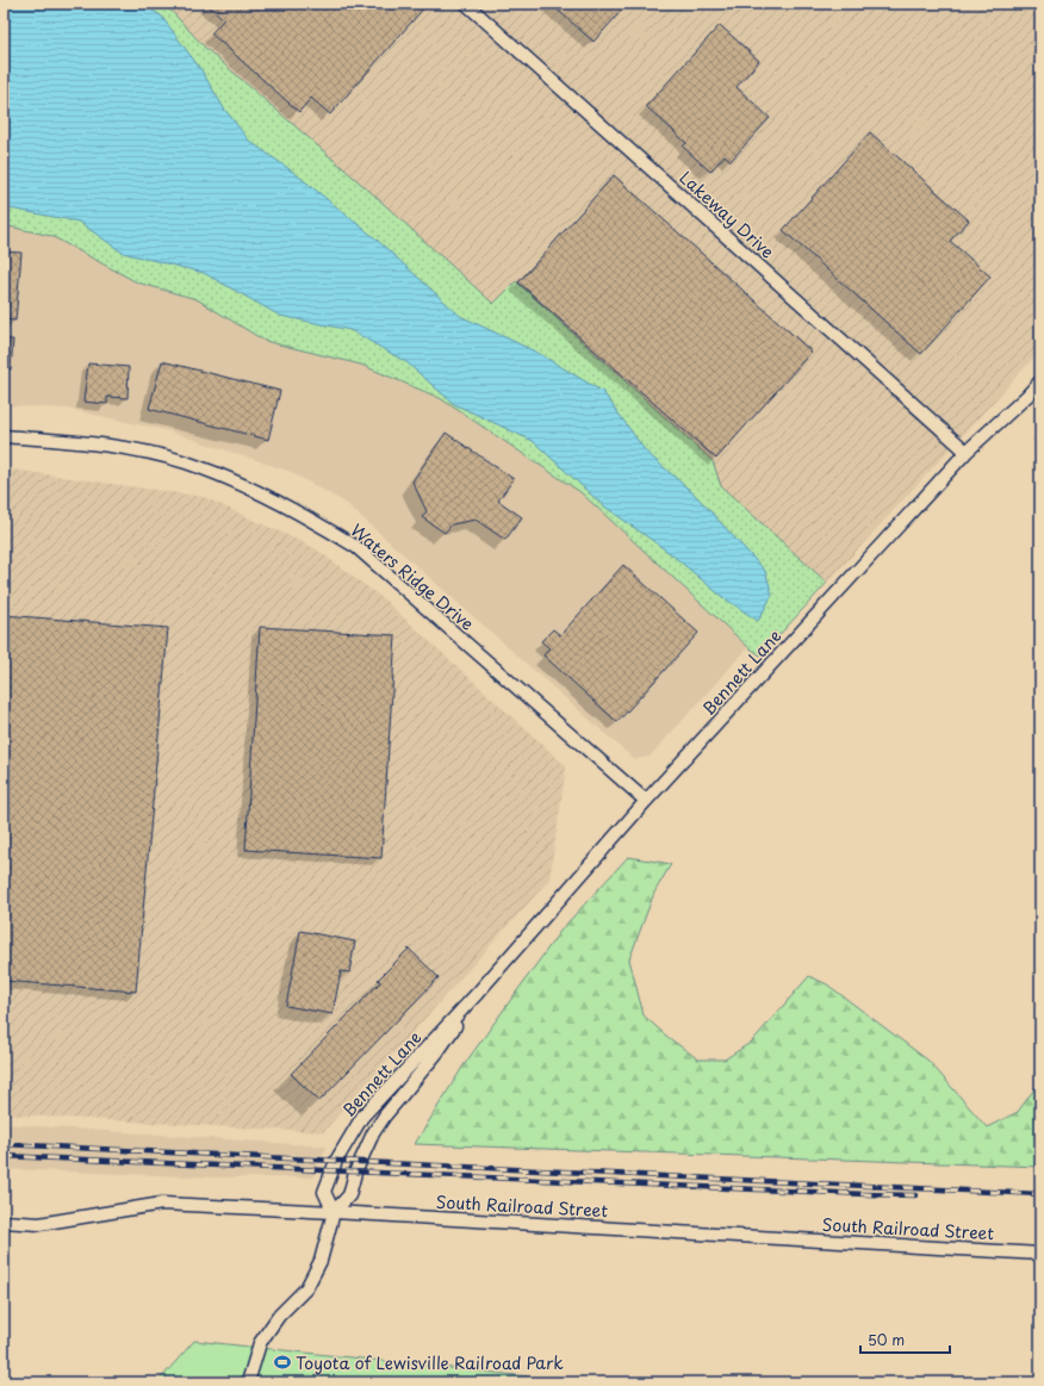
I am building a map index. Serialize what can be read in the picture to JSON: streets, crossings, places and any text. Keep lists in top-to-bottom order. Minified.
{"streets":{"street":["Lakeway Drive","Waters Ridge Drive","Bennett Lane","South Railroad Street"]},"crossings":[["Lakeway Drive","Bennett Lane"],["Waters Ridge Drive","Bennett Lane"],["Bennett Lane","South Railroad Street"]],"places":{"sports":["Toyota of Lewisville Railroad Park"]},"scale_bar":"50 m"}
